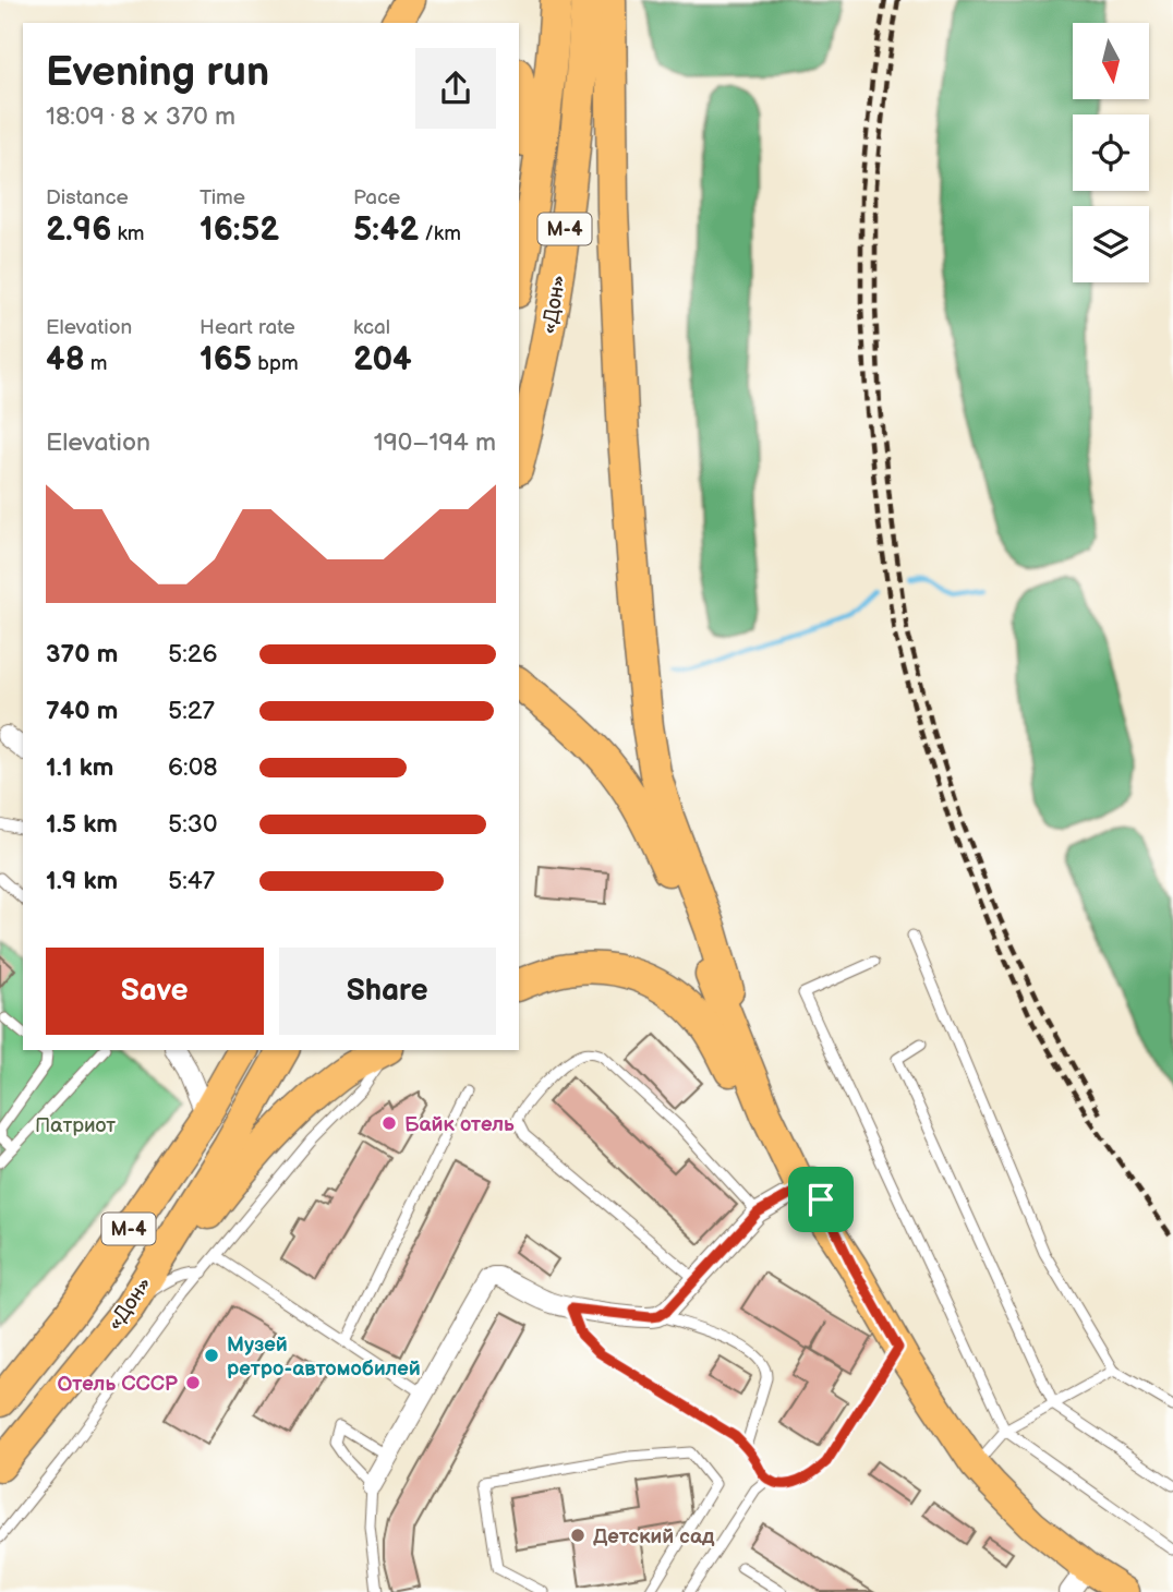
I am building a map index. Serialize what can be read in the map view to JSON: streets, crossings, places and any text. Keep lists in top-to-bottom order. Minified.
{"streets":{"highway":["М-4","«Дон»"]},"parks":["Патриот"],"places":["Байк отель","Музей ретро-автомобилей","Отель СССР","Детский сад"],"north":"bottom","page":{"heading":["Evening run","18:09 · 8 × 370 m"],"stats":[["Distance","2.96 km"],["Time","16:52"],["Pace","5:42 /km"],["Elevation","48 m"],["Heart rate","165 bpm"],["kcal","204"]],"chart":["Elevation","190–194 m"],"list":[{"name":"370 m","note":"5:26"},{"name":"740 m","note":"5:27"},{"name":"1.1 km","note":"6:08"},{"name":"1.5 km","note":"5:30"},{"name":"1.9 km","note":"5:47"}],"buttons":["Save","Share"]}}
